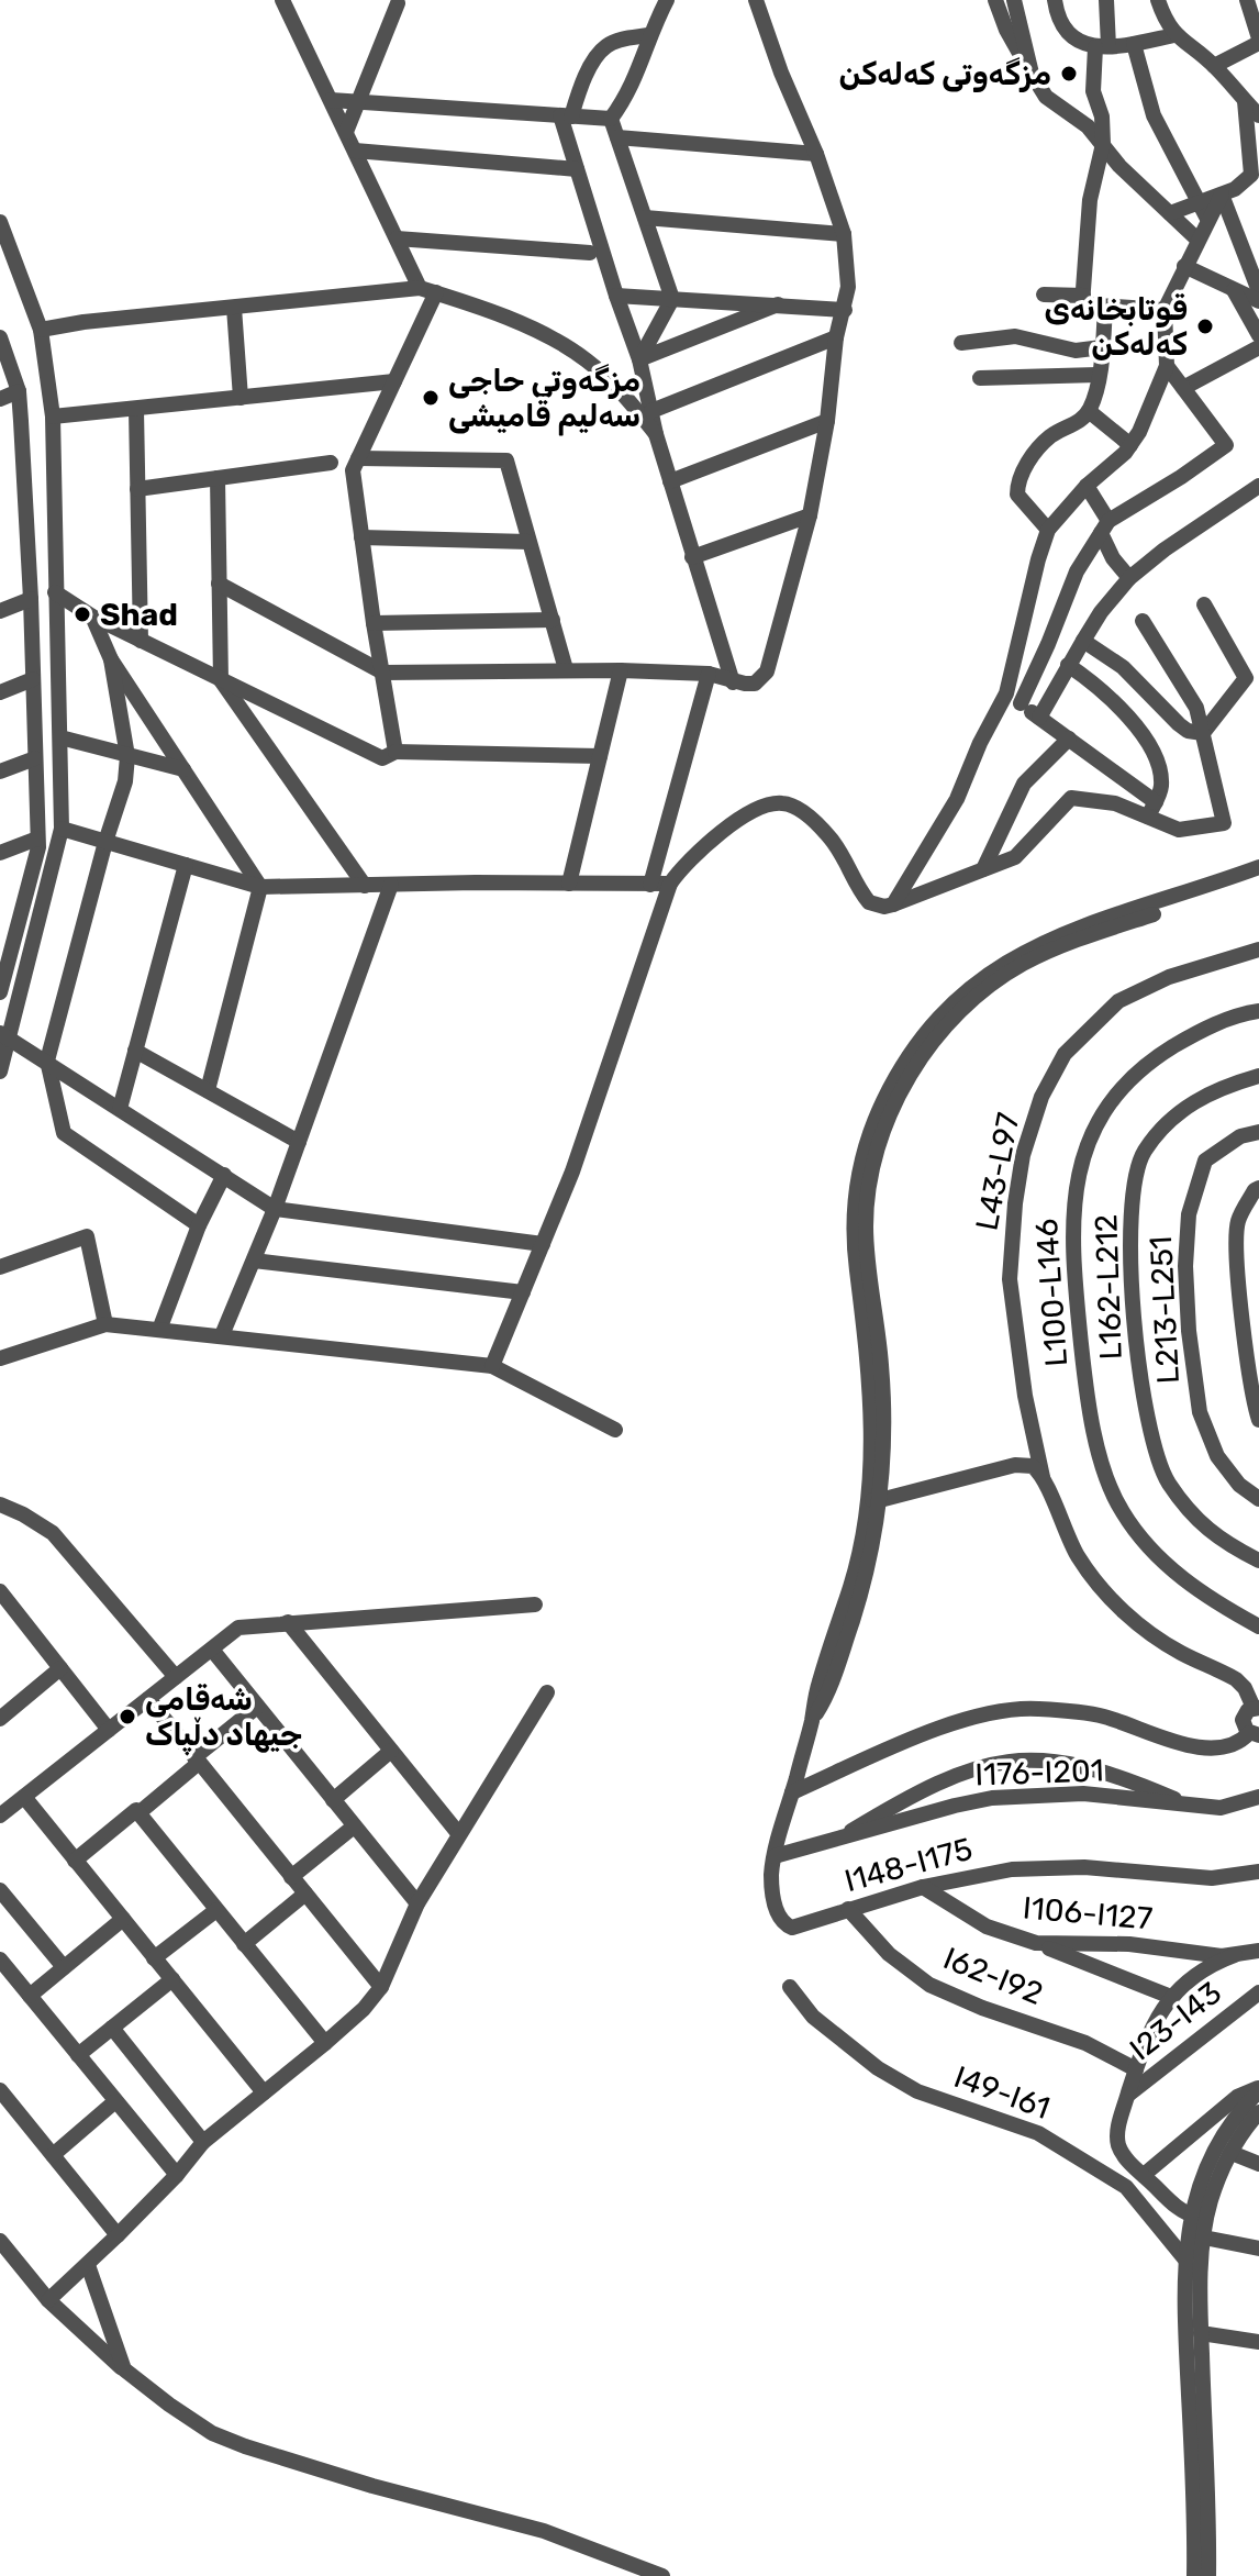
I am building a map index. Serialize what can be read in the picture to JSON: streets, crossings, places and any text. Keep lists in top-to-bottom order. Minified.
{"streets":{"street":["L43-L97","L162-L212","L100-L146","L213-L251","I176-I201","I148-I175","I106-I127","I62-I92","I23-I43","I49-I61"]},"crossings":[["I176-I201","I148-I175"],["I148-I175","I106-I127"],["I148-I175","I62-I92"]],"places":["مزگەوتی کەلەکن","قوتابخانەی کەلەکن","مزگەوتی حاجی سەلیم قامیشی","Shad","شەقامی جیهاد دڵپاک"]}
